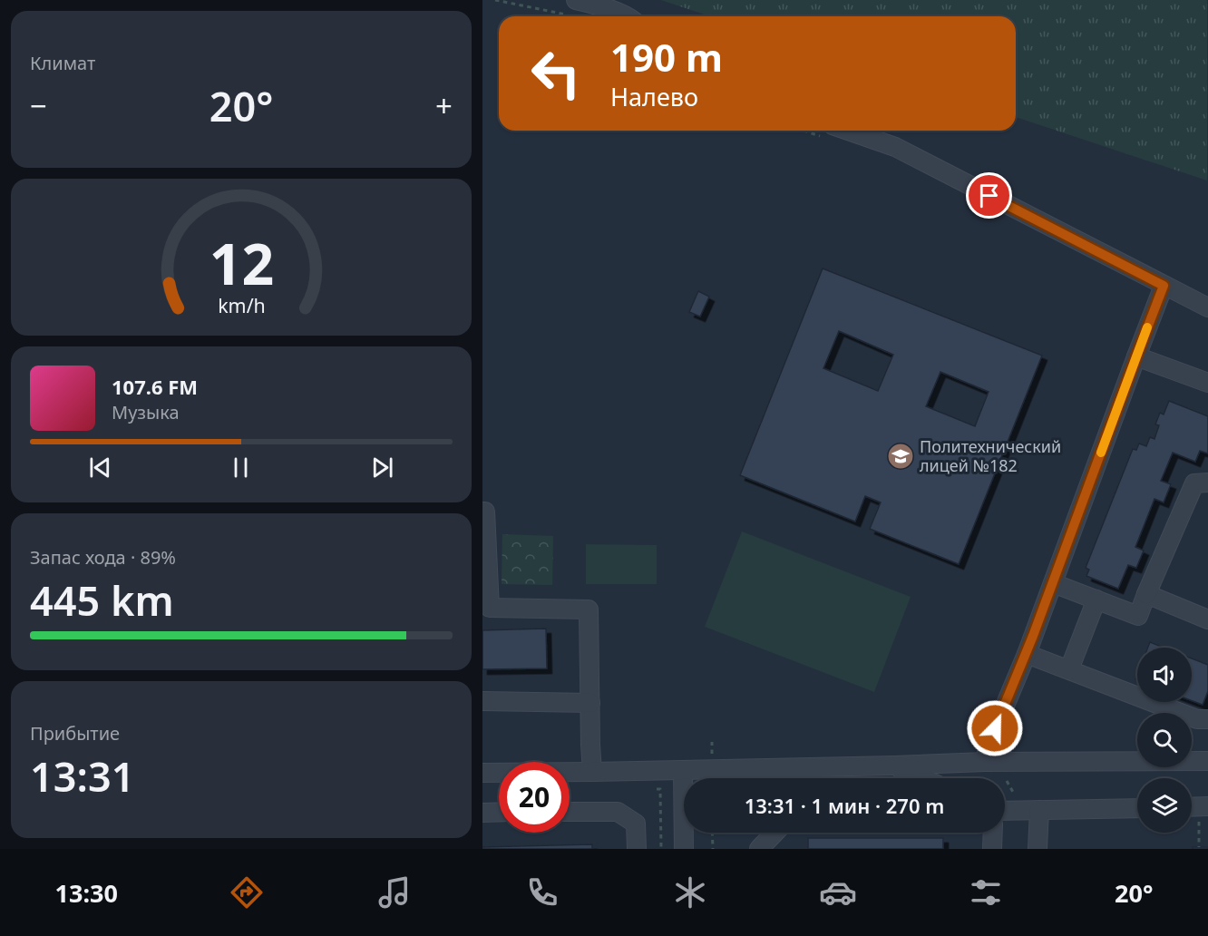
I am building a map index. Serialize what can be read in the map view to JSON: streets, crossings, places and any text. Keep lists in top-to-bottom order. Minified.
{"places":{"school or university":["Политехнический лицей №182"]},"page":{"tile":["Климат",["Запас хода · 89%","445 km"],["Прибытие","13:31"]],"turn":["190 m","Налево"],"heat":["−","20°","+"],"song":["107.6 FM","Музыка"],"limit":"20","trip":"13:31 · 1 мин · 270 m","tabs":["13:30","20°"],"gauge":["12","km/h"]}}
